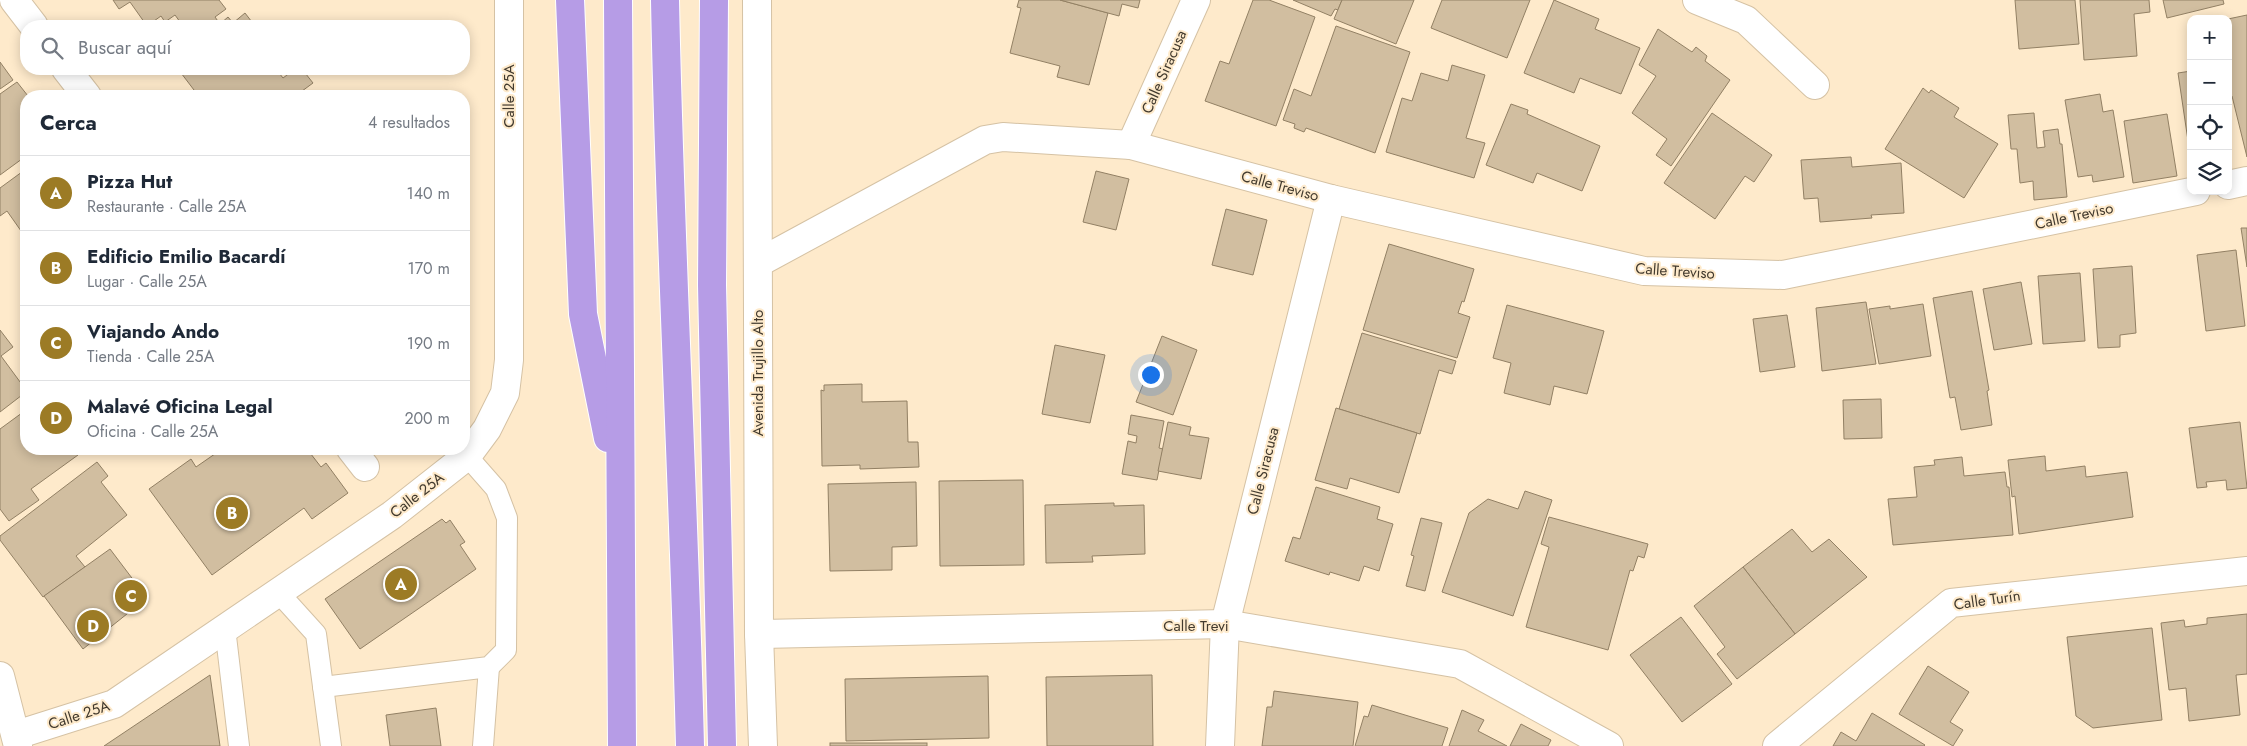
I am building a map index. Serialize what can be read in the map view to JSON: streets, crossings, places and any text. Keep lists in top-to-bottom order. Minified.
{"streets":{"street":["Calle Siracusa","Calle 25A","Calle Treviso","Avenida Trujillo Alto","Calle Turín","Calle Trevi"]},"crossings":[["Calle Siracusa","Calle Treviso"],["Calle Siracusa","Calle Trevi"],["Calle Treviso","Avenida Trujillo Alto"],["Avenida Trujillo Alto","Calle Trevi"]],"page":{"map_buttons":["+","−"],"search":"Buscar aquí","heading":["Cerca","4 resultados"],"list":[{"mark":"A","name":"Pizza Hut","note":"Restaurante · Calle 25A","value":"140 m"},{"mark":"B","name":"Edificio Emilio Bacardí","note":"Lugar · Calle 25A","value":"170 m"},{"mark":"C","name":"Viajando Ando","note":"Tienda · Calle 25A","value":"190 m"},{"mark":"D","name":"Malavé Oficina Legal","note":"Oficina · Calle 25A","value":"200 m"}],"pins":["B","A","C","D"]}}
